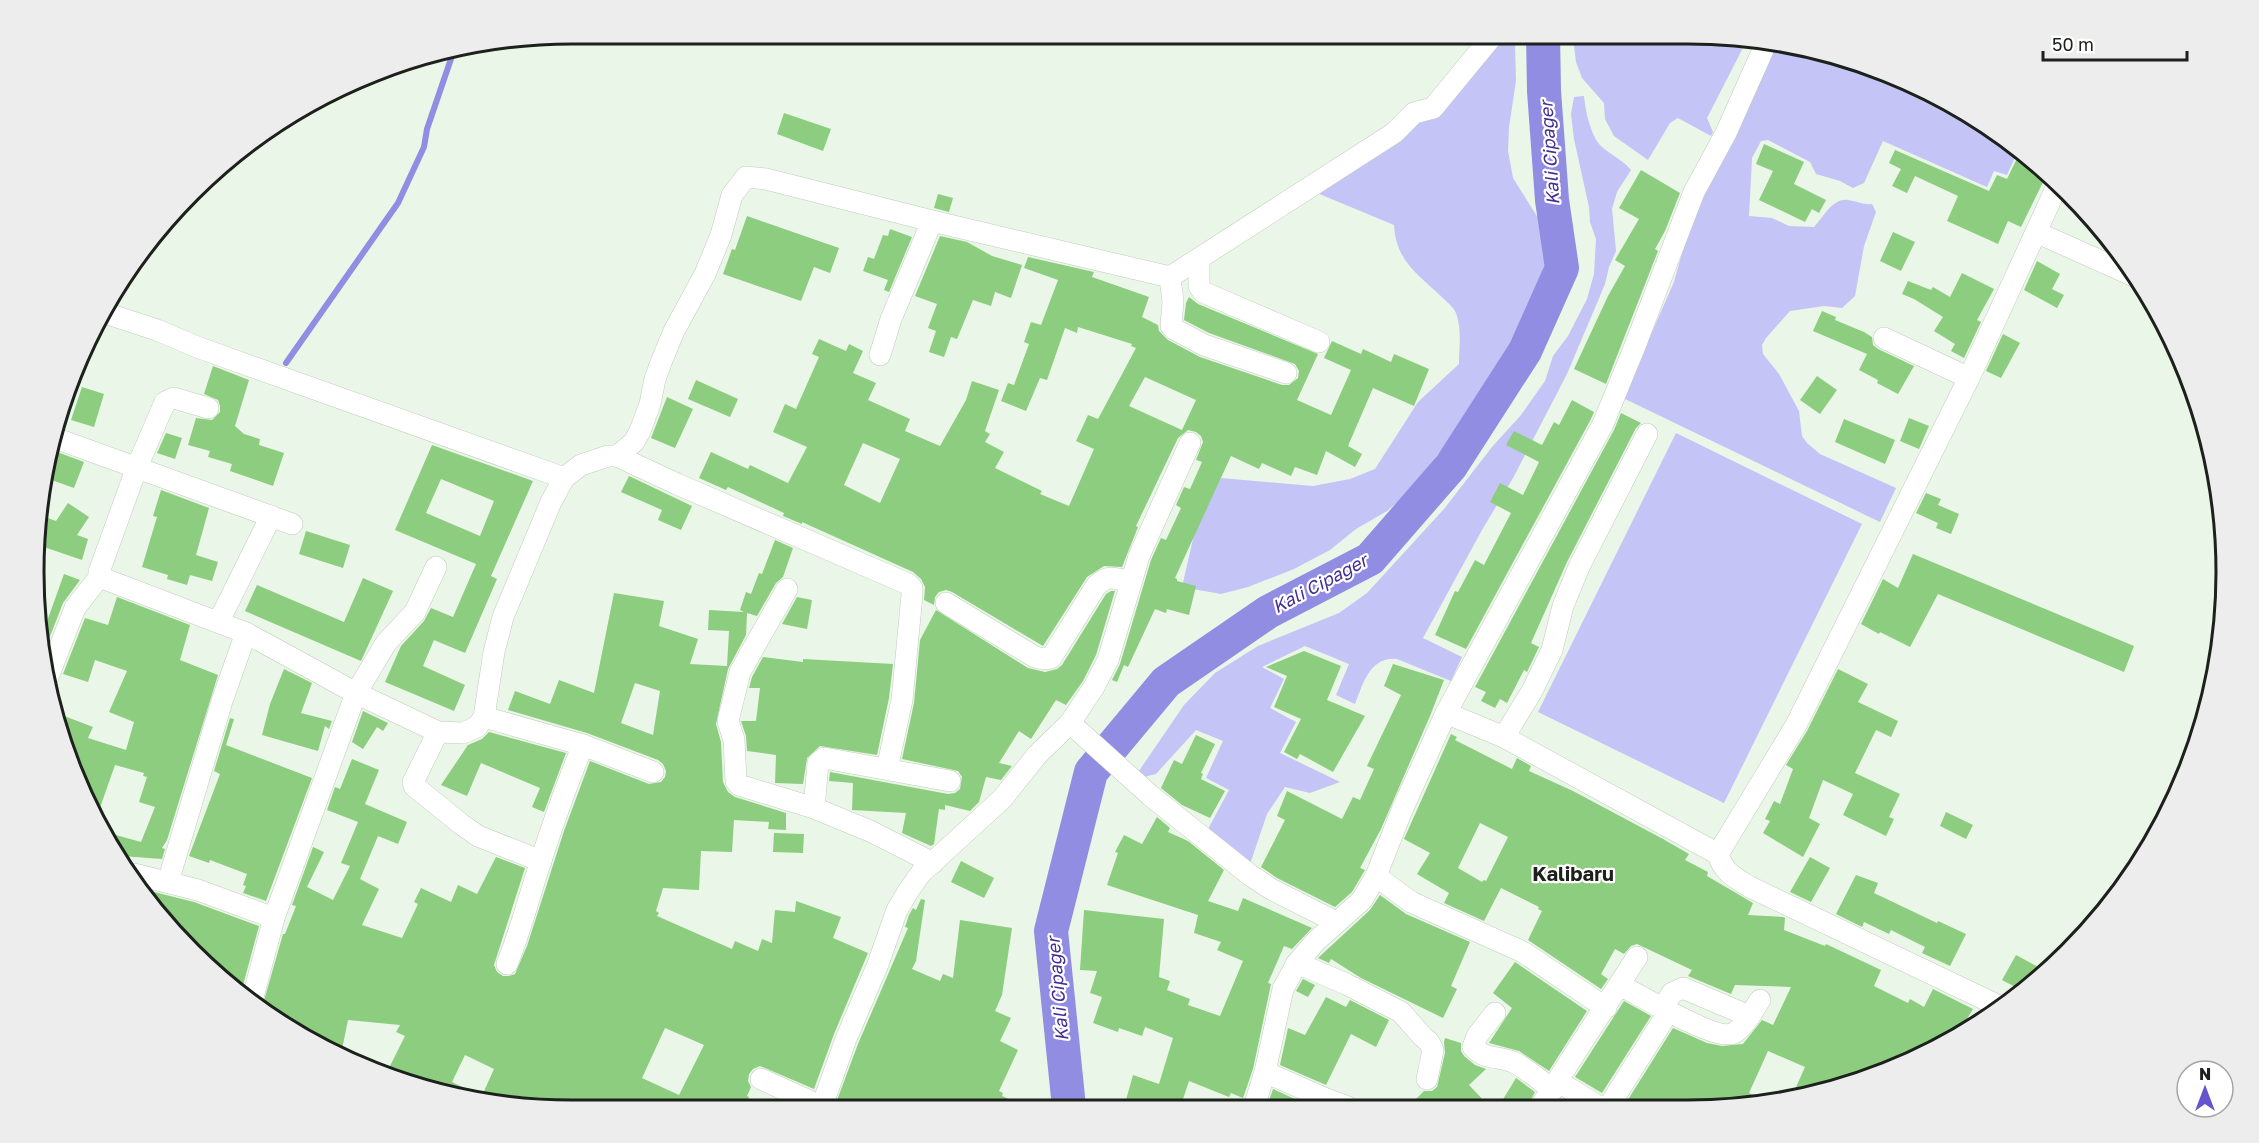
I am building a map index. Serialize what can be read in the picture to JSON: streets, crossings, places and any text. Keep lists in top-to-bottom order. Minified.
{"districts":["Kalibaru"],"water":["Kali Cipager"],"scale_bar":"50 m","north":"top"}
